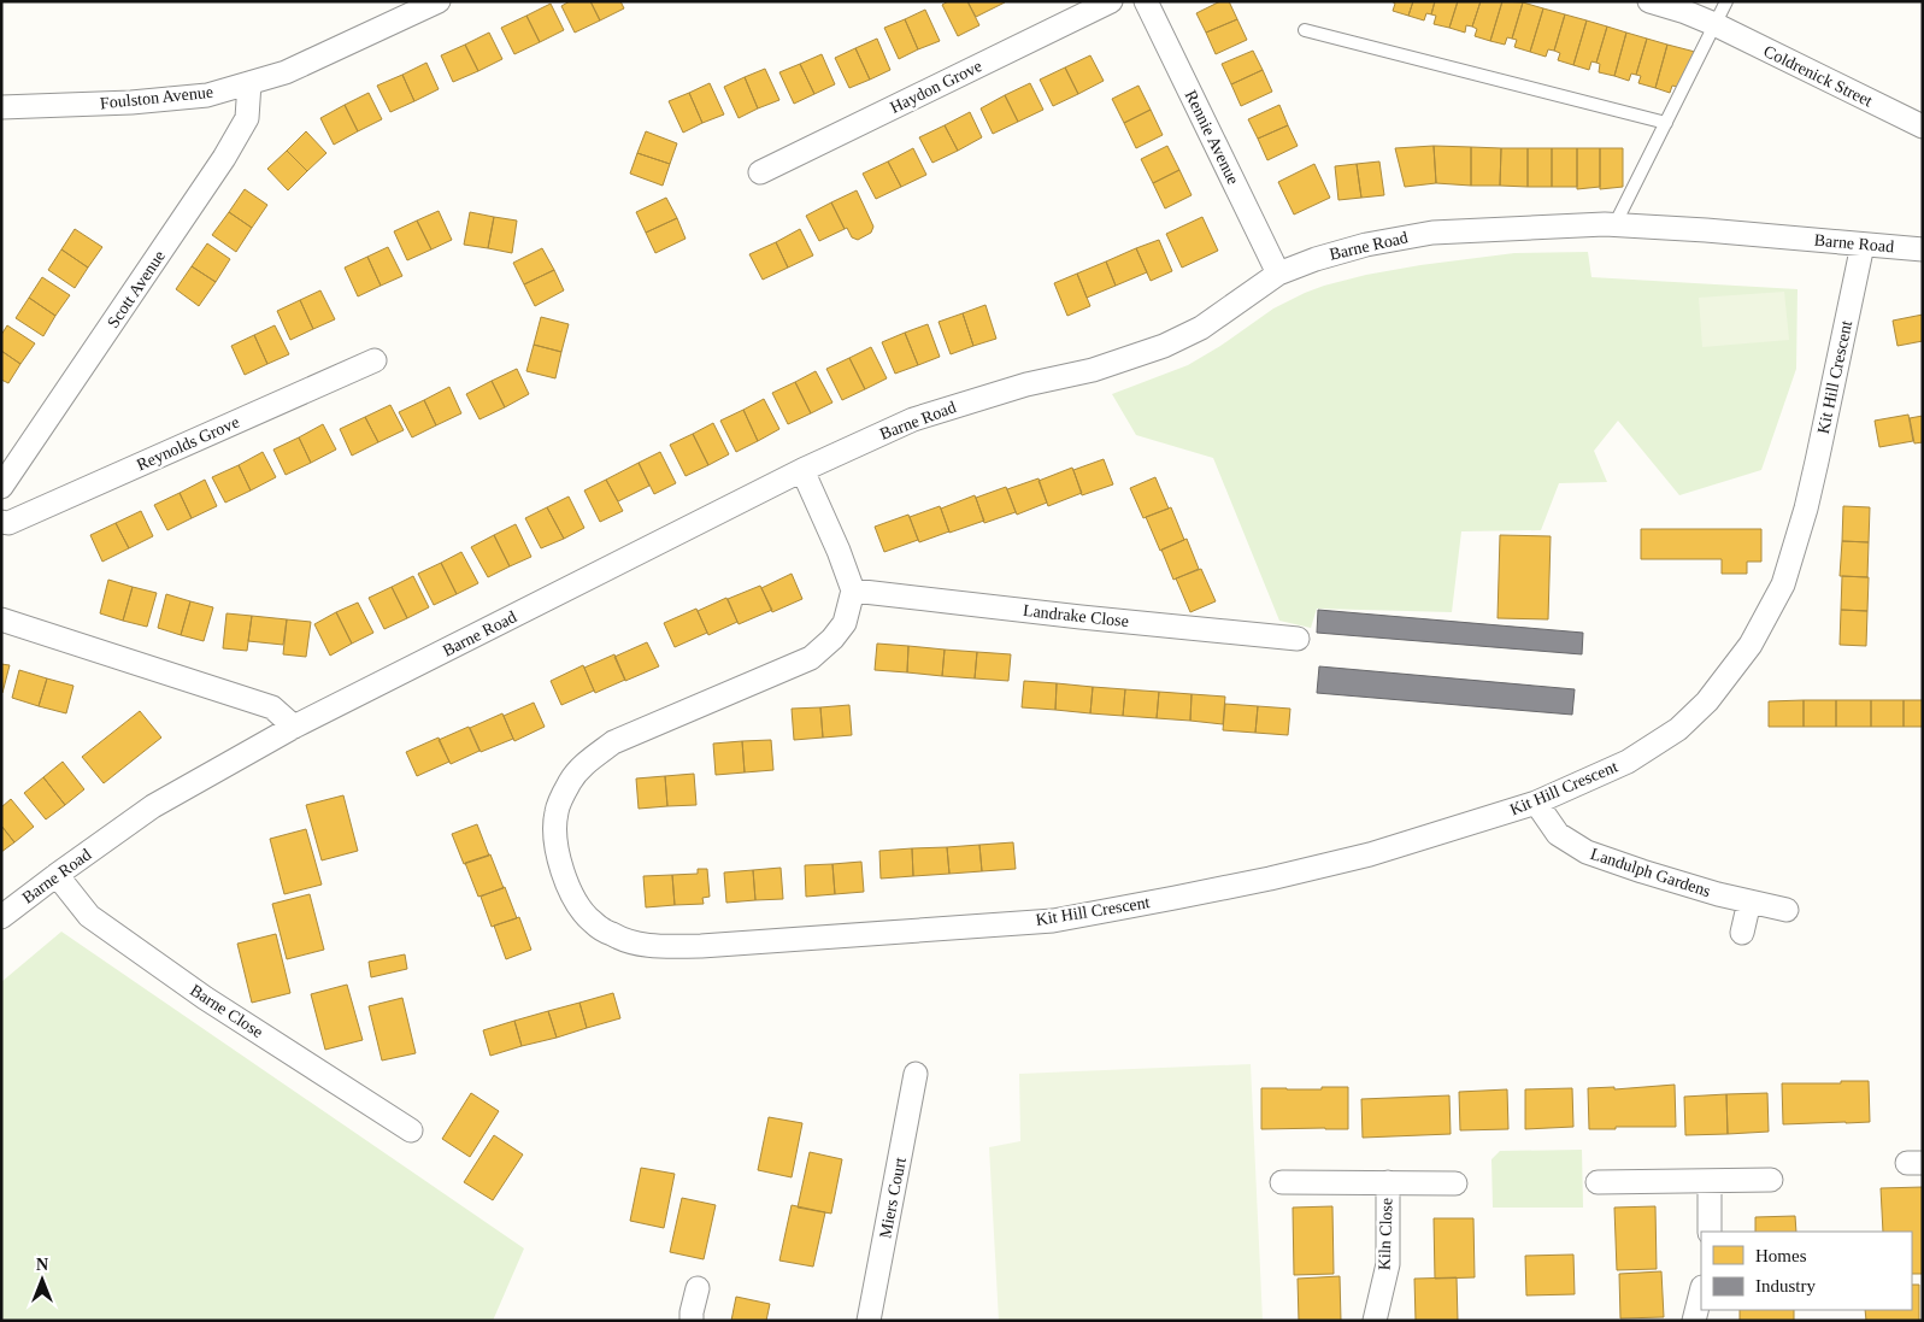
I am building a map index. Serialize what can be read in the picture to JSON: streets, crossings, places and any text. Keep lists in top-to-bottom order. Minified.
{"streets":{"street":["Coldrenick Street","Haydon Grove","Foulston Avenue","Rennie Avenue","Barne Road","Scott Avenue","Kit Hill Crescent","Reynolds Grove","Landrake Close","Landulph Gardens","Barne Close","Miers Court","Kiln Close"]},"crossings":[["Foulston Avenue","Scott Avenue"],["Rennie Avenue","Barne Road"],["Barne Road","Kit Hill Crescent"],["Barne Road","Barne Close"],["Kit Hill Crescent","Landrake Close"],["Kit Hill Crescent","Landulph Gardens"]],"legend":["Homes","Industry"],"north":"top"}
